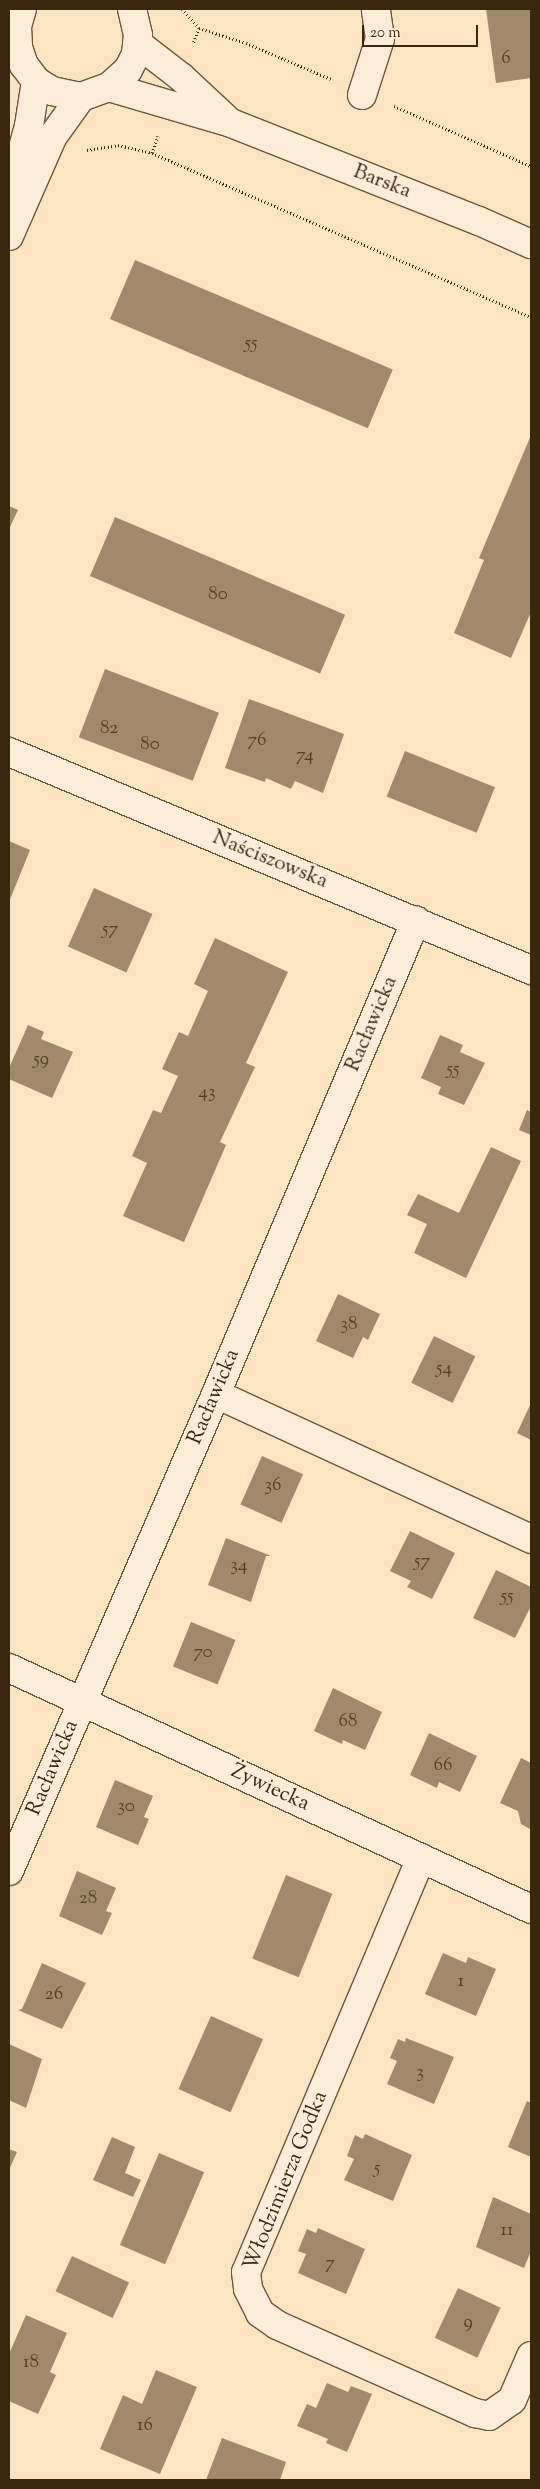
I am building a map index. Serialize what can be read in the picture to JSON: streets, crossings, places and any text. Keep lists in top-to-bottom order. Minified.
{"streets":{"street":["Barska","Naściszowska","Racławicka","Żywiecka","Włodzimierza Godka"]},"crossings":[["Naściszowska","Racławicka"],["Racławicka","Żywiecka"],["Żywiecka","Włodzimierza Godka"]],"house_numbers":["6","55","80","82","76","80","74","57","59","55","43","38","54","36","57","34","55","70","68","66","30","28","1","26","3","5","11","7","9","18","16"],"scale_bar":"20 m"}
